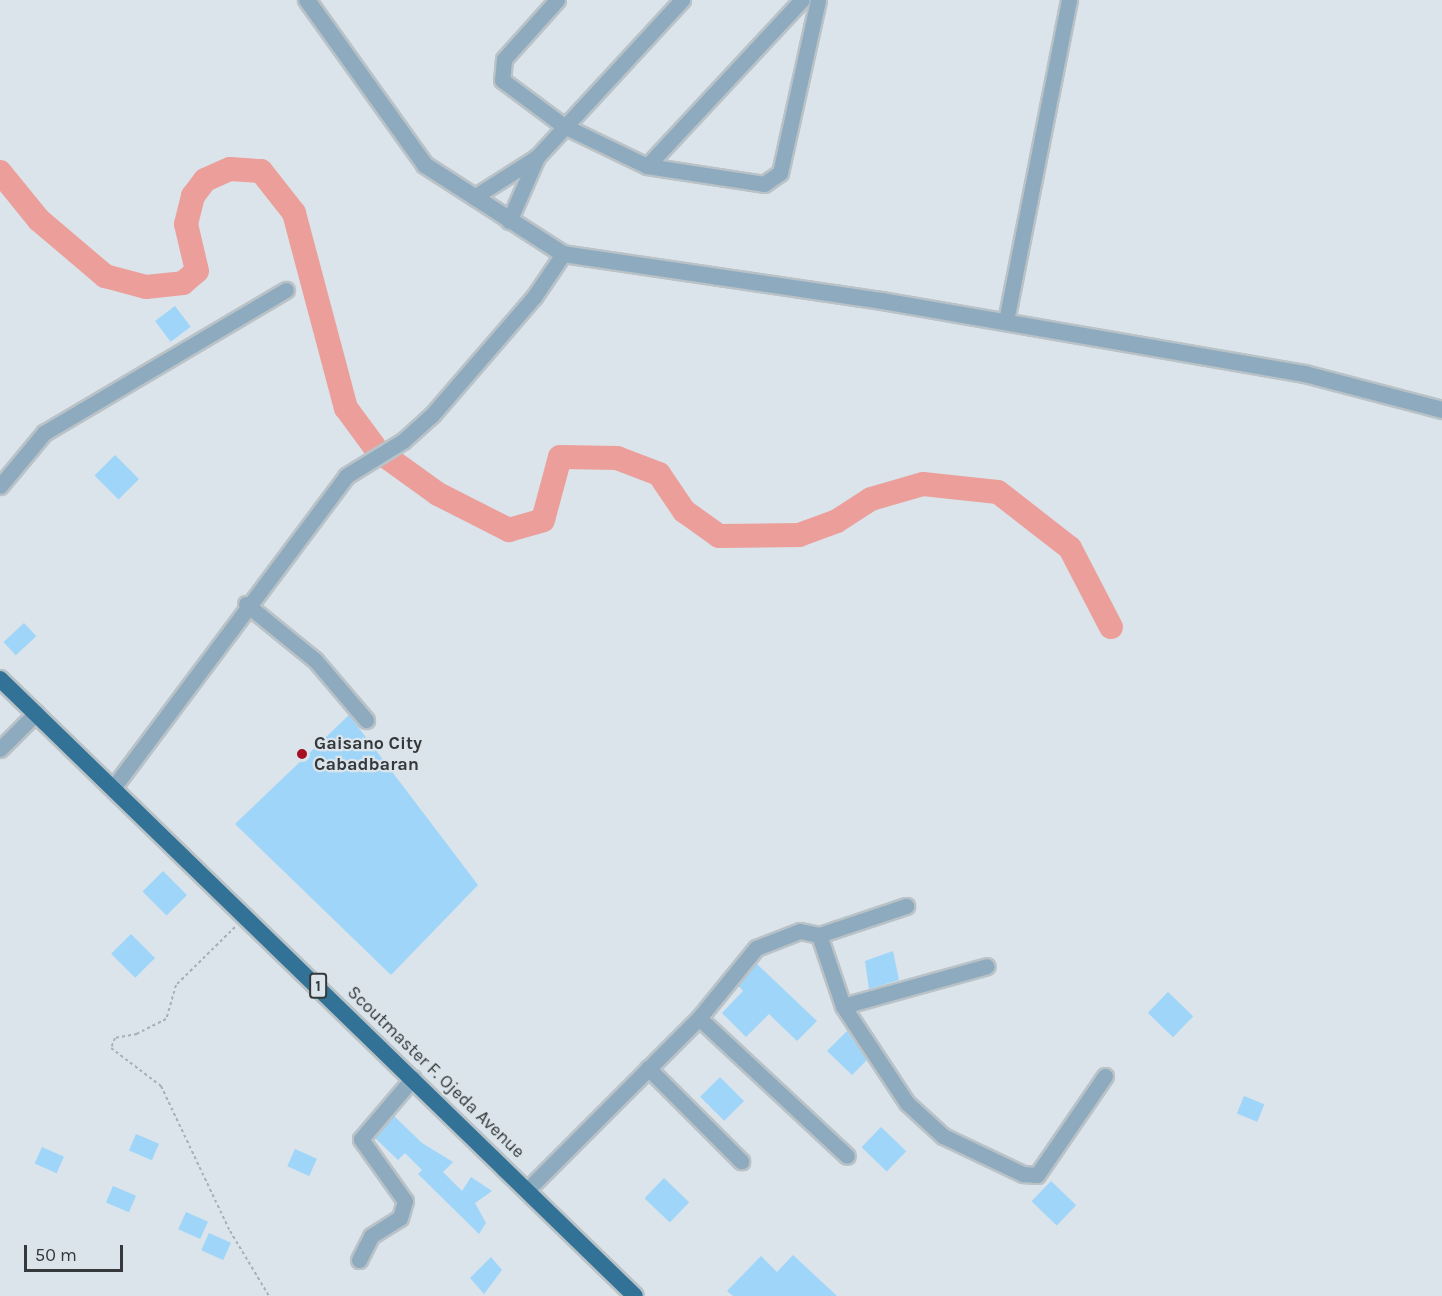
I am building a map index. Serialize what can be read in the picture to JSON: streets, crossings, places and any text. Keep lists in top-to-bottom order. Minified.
{"streets":{"highway":["1","Scoutmaster F. Ojeda Avenue"]},"places":["Gaisano City Cabadbaran"],"scale_bar":"50 m"}
